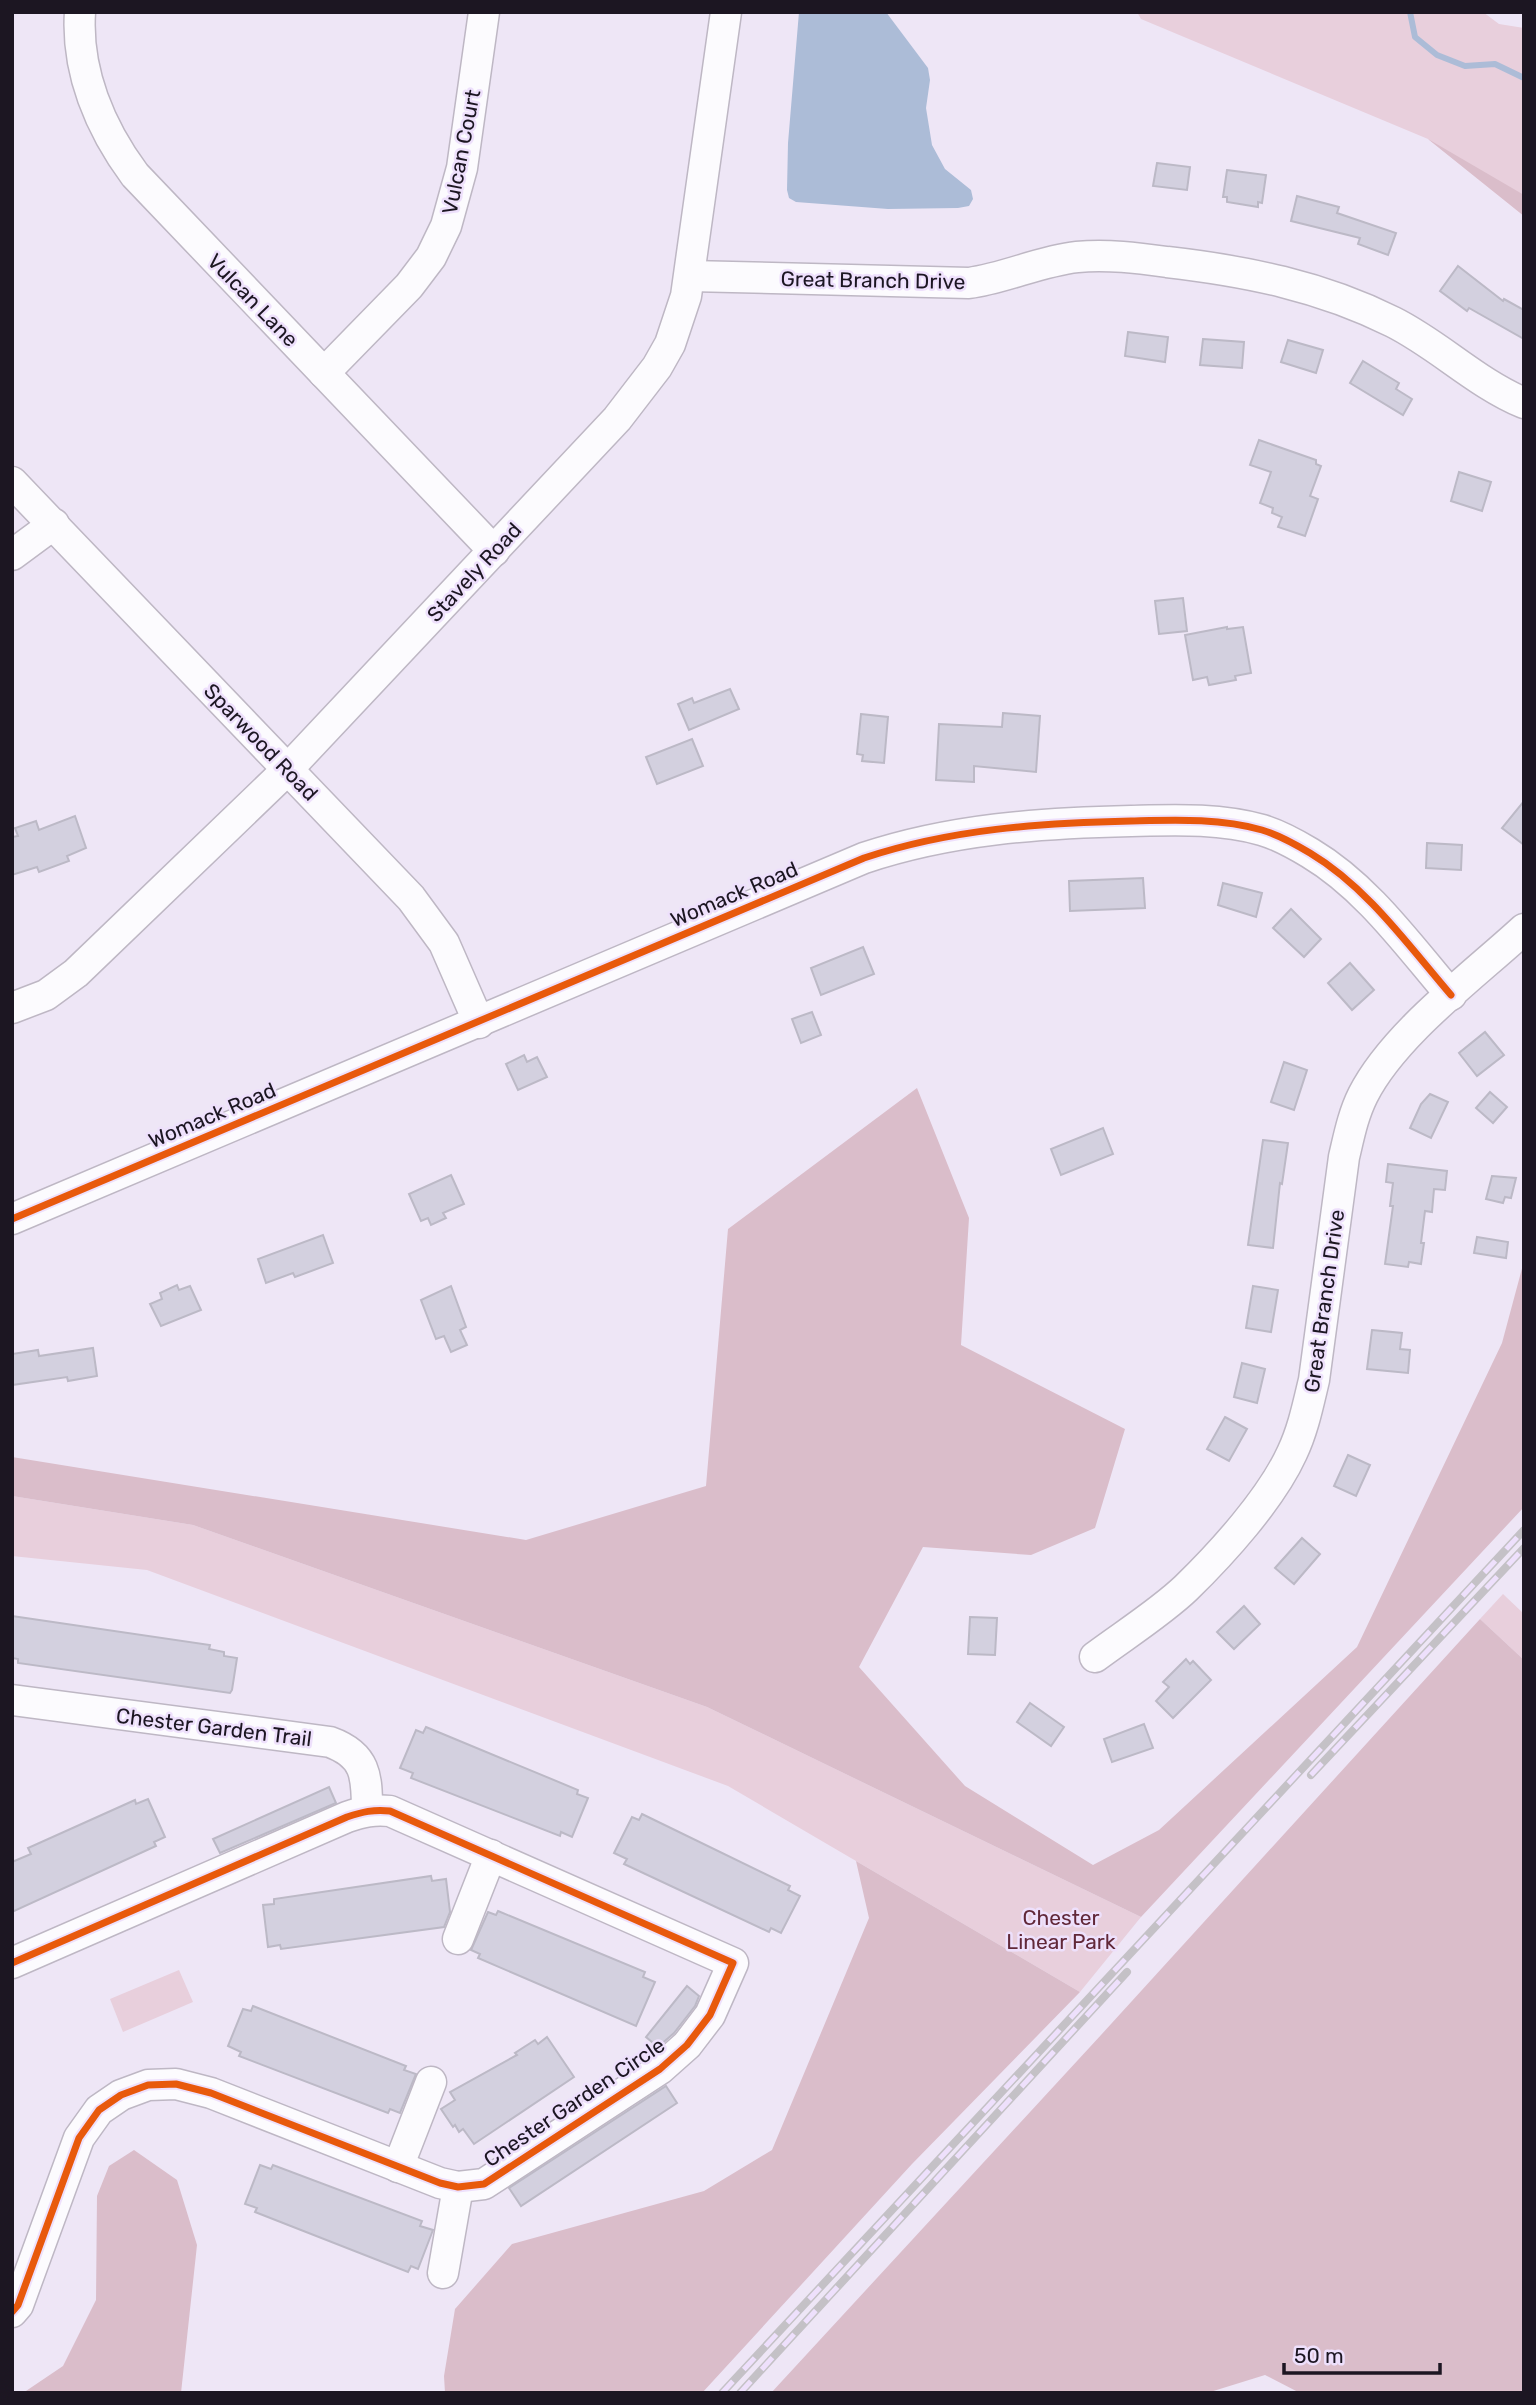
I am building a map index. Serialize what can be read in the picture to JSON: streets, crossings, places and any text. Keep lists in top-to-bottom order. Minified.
{"streets":{"street":["Vulcan Court","Great Branch Drive","Vulcan Lane","Stavely Road","Sparwood Road","Womack Road","Chester Garden Trail","Chester Garden Circle"]},"crossings":[["Vulcan Court","Vulcan Lane"],["Great Branch Drive","Stavely Road"],["Great Branch Drive","Womack Road"],["Vulcan Lane","Stavely Road"],["Stavely Road","Sparwood Road"],["Sparwood Road","Womack Road"],["Chester Garden Trail","Chester Garden Circle"]],"parks":["Chester Linear Park"],"scale_bar":"50 m"}
